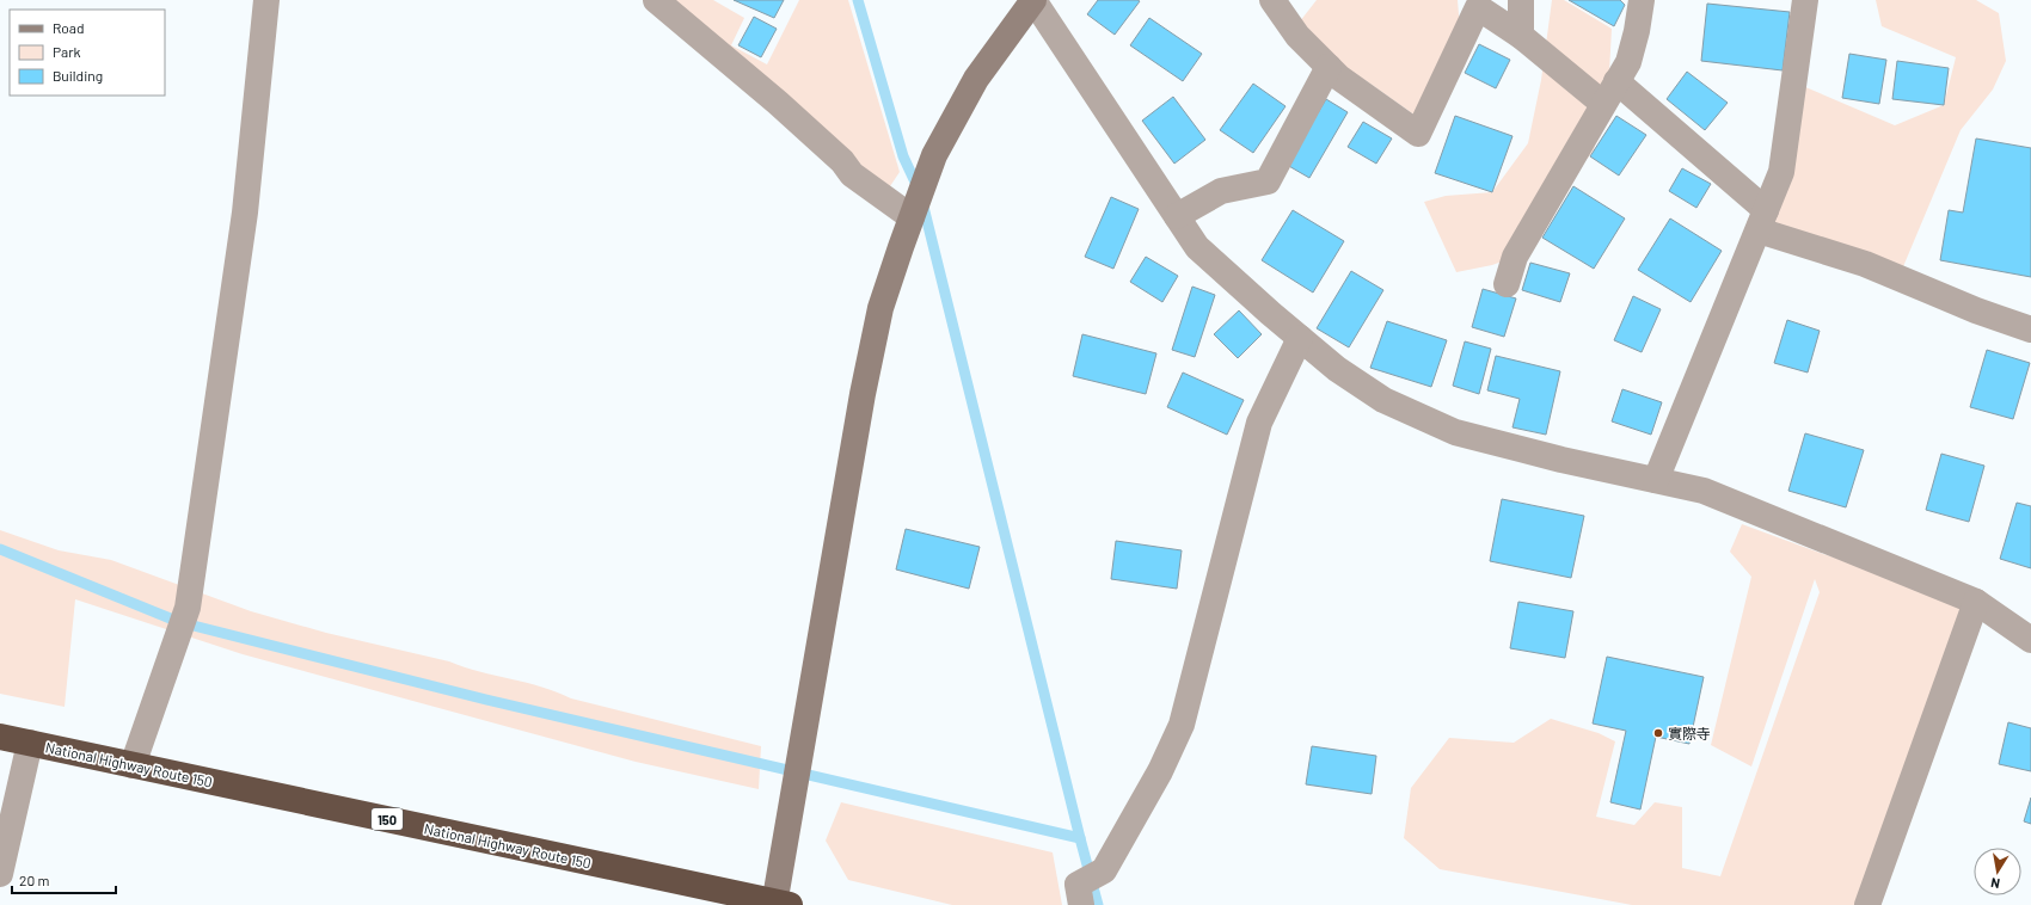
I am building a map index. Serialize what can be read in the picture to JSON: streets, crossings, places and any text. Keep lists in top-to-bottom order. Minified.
{"streets":{"highway":["National Highway Route 150","150"]},"places":["實際寺"],"legend":["Road","Park","Building"],"scale_bar":"20 m","north":"bottom"}
